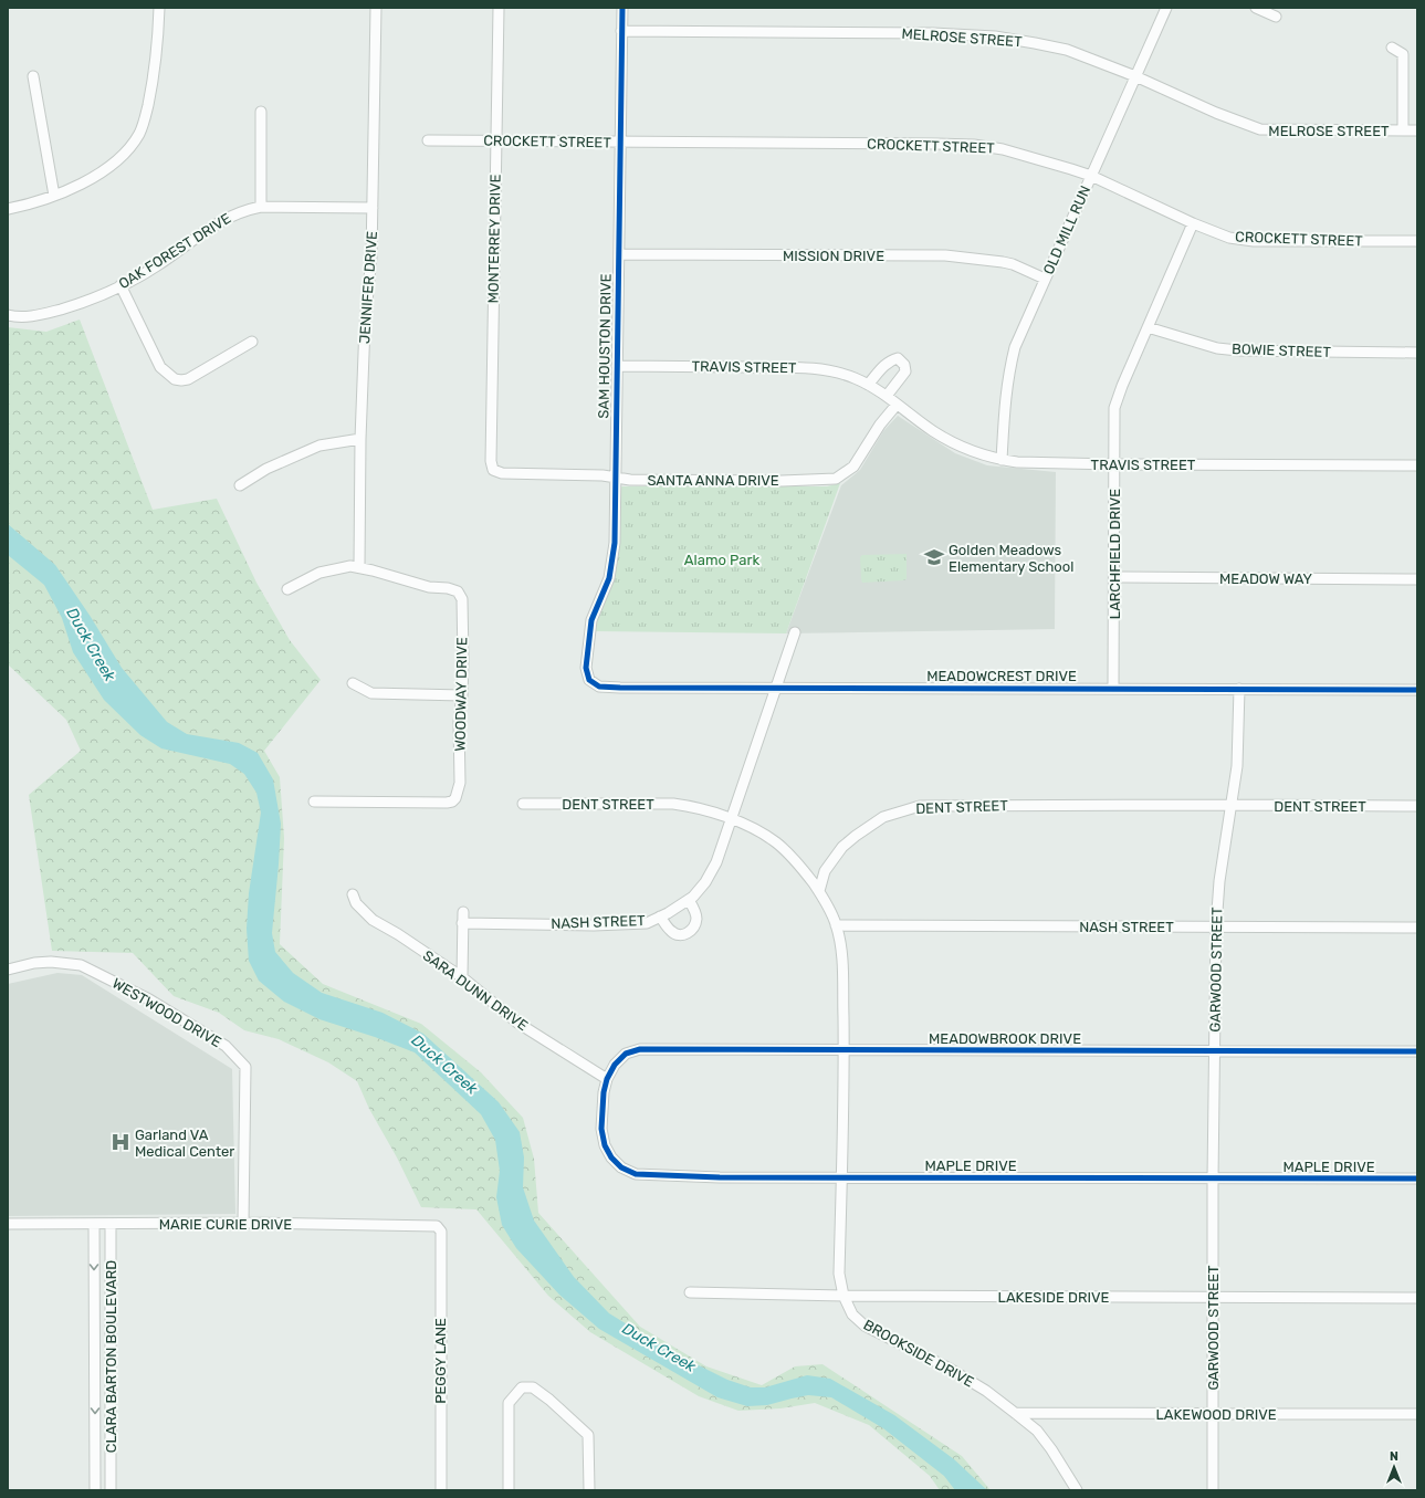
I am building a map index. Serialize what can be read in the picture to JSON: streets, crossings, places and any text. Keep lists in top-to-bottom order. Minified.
{"streets":{"street":["MELROSE STREET","CROCKETT STREET","OLD MILL RUN","MONTERREY DRIVE","OAK FOREST DRIVE","MISSION DRIVE","JENNIFER DRIVE","SAM HOUSTON DRIVE","BOWIE STREET","TRAVIS STREET","SANTA ANNA DRIVE","LARCHFIELD DRIVE","MEADOW WAY","MEADOWCREST DRIVE","WOODWAY DRIVE","DENT STREET","NASH STREET","GARWOOD STREET","SARA DUNN DRIVE","WESTWOOD DRIVE","MEADOWBROOK DRIVE","MAPLE DRIVE","MARIE CURIE DRIVE","LAKESIDE DRIVE","BROOKSIDE DRIVE","CLARA BARTON BOULEVARD","PEGGY LANE","LAKEWOOD DRIVE"]},"crossings":[["MELROSE STREET","OLD MILL RUN"],["MELROSE STREET","SAM HOUSTON DRIVE"],["CROCKETT STREET","OLD MILL RUN"],["CROCKETT STREET","MONTERREY DRIVE"],["CROCKETT STREET","SAM HOUSTON DRIVE"],["CROCKETT STREET","LARCHFIELD DRIVE"],["OLD MILL RUN","MISSION DRIVE"],["OLD MILL RUN","TRAVIS STREET"],["MONTERREY DRIVE","SANTA ANNA DRIVE"],["OAK FOREST DRIVE","JENNIFER DRIVE"],["MISSION DRIVE","SAM HOUSTON DRIVE"],["JENNIFER DRIVE","WOODWAY DRIVE"],["SAM HOUSTON DRIVE","TRAVIS STREET"],["SAM HOUSTON DRIVE","SANTA ANNA DRIVE"],["SAM HOUSTON DRIVE","MEADOWCREST DRIVE"],["BOWIE STREET","LARCHFIELD DRIVE"],["TRAVIS STREET","SANTA ANNA DRIVE"],["TRAVIS STREET","LARCHFIELD DRIVE"],["LARCHFIELD DRIVE","MEADOW WAY"],["LARCHFIELD DRIVE","MEADOWCREST DRIVE"],["MEADOWCREST DRIVE","GARWOOD STREET"],["DENT STREET","NASH STREET"],["DENT STREET","GARWOOD STREET"],["DENT STREET","BROOKSIDE DRIVE"],["NASH STREET","GARWOOD STREET"],["NASH STREET","BROOKSIDE DRIVE"],["GARWOOD STREET","MEADOWBROOK DRIVE"],["GARWOOD STREET","MAPLE DRIVE"],["GARWOOD STREET","LAKESIDE DRIVE"],["GARWOOD STREET","LAKEWOOD DRIVE"],["SARA DUNN DRIVE","MEADOWBROOK DRIVE"],["SARA DUNN DRIVE","MAPLE DRIVE"],["WESTWOOD DRIVE","MARIE CURIE DRIVE"],["MEADOWBROOK DRIVE","MAPLE DRIVE"],["MEADOWBROOK DRIVE","BROOKSIDE DRIVE"],["MAPLE DRIVE","BROOKSIDE DRIVE"],["MARIE CURIE DRIVE","CLARA BARTON BOULEVARD"],["MARIE CURIE DRIVE","PEGGY LANE"],["LAKESIDE DRIVE","BROOKSIDE DRIVE"],["BROOKSIDE DRIVE","LAKEWOOD DRIVE"]],"water":["Duck Creek"],"parks":["Alamo Park"],"places":{"school or university":["Golden Meadows Elementary School"],"hospital":["Garland VA Medical Center"]},"north":"top"}
